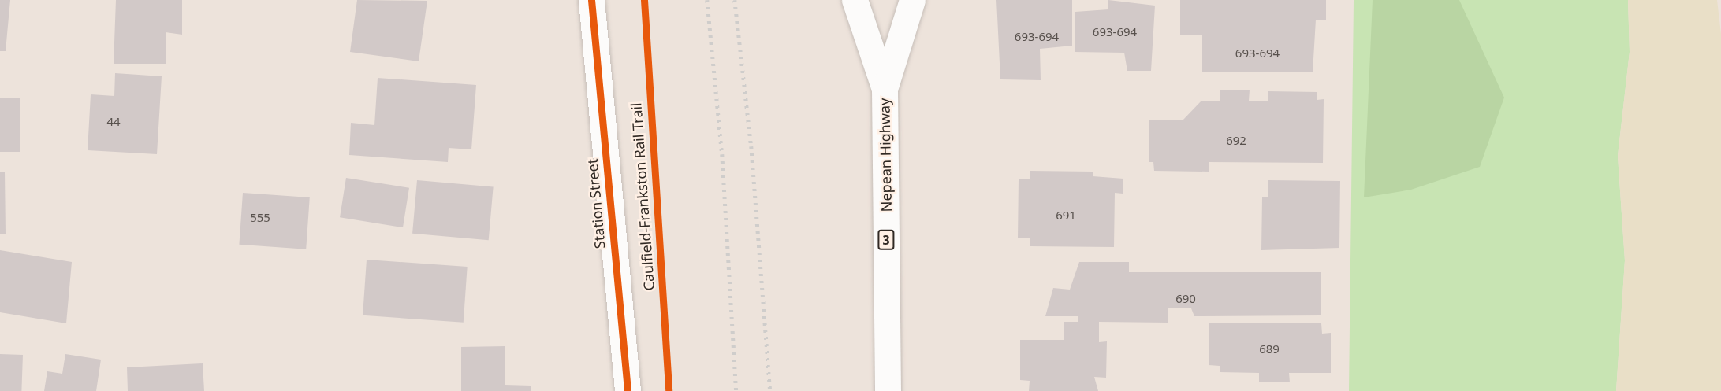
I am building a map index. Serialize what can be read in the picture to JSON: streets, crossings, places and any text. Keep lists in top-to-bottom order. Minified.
{"streets":{"main road":["Nepean Highway","Station Street","3"],"cycle path":["Caulfield-Frankston Rail Trail"]},"house_numbers":["693-694","693-694","693-694","44","692","691","555","690","689"]}
